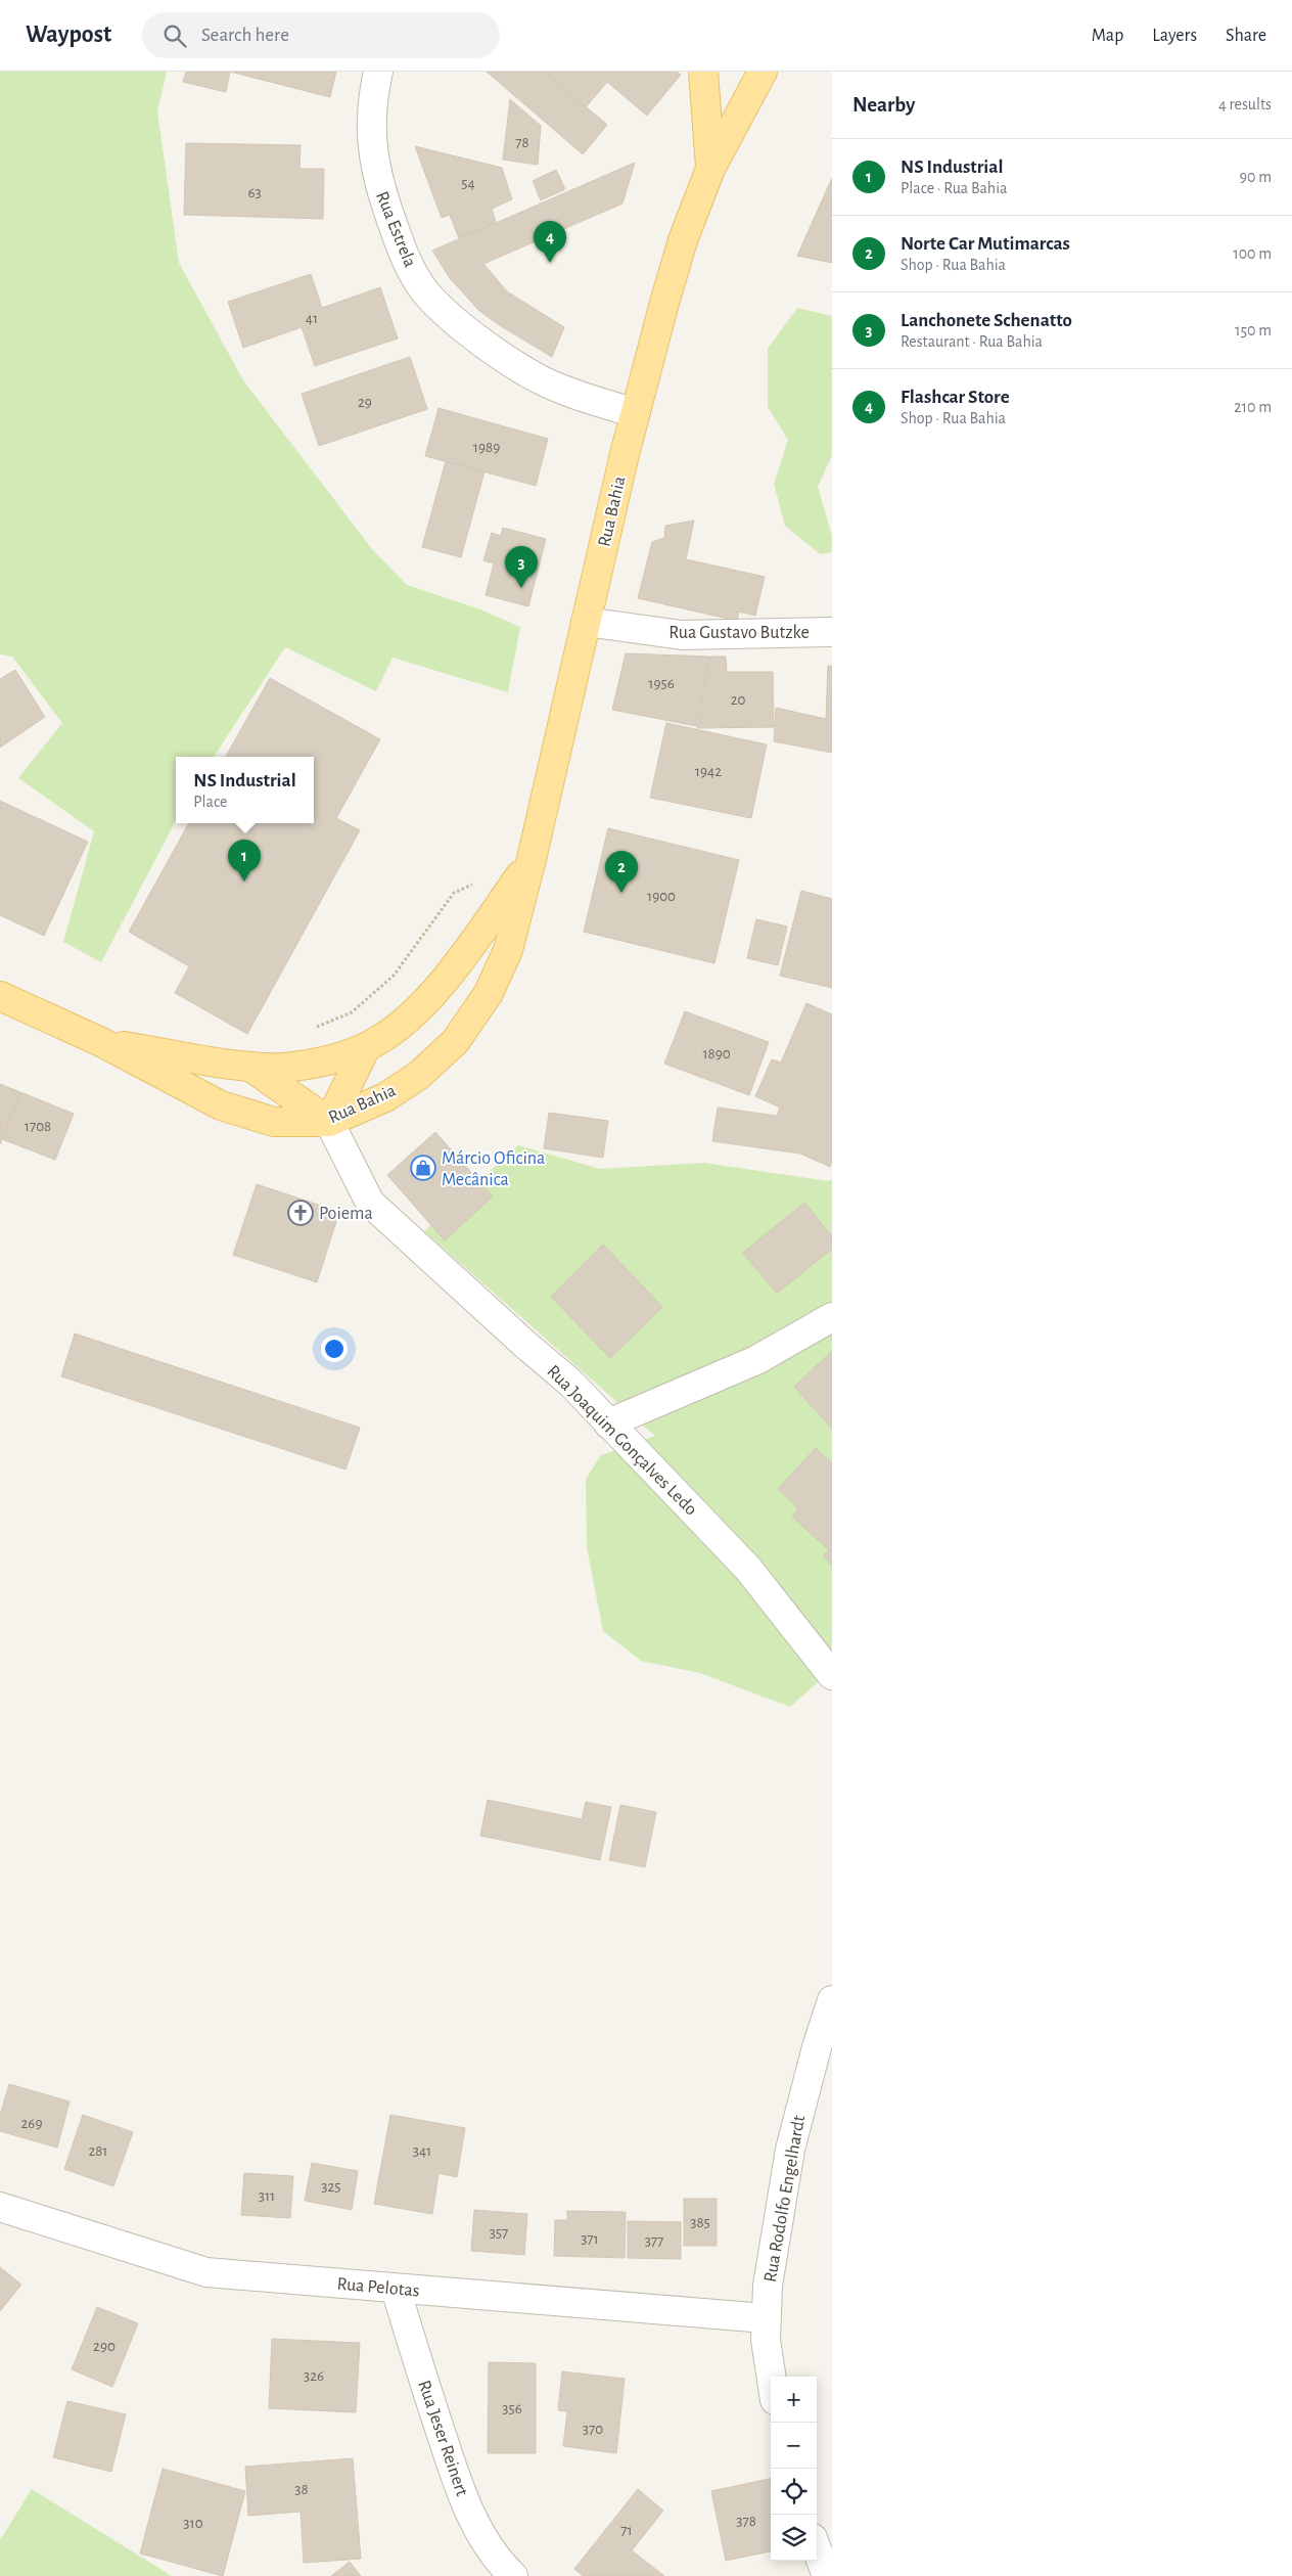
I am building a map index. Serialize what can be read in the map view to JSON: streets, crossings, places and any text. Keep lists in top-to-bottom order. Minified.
{"streets":{"main road":["Rua Bahia"],"street":["Rua Estrela","Rua Gustavo Butzke","Rua Joaquim Gonçalves Ledo","Rua Rodolfo Engelhardt","Rua Pelotas","Rua Jeser Reinert"]},"crossings":[["Rua Estrela","Rua Bahia"],["Rua Bahia","Rua Gustavo Butzke"],["Rua Bahia","Rua Joaquim Gonçalves Ledo"],["Rua Rodolfo Engelhardt","Rua Pelotas"],["Rua Pelotas","Rua Jeser Reinert"]],"places":{"shop":["Márcio Oficina Mecânica"],"church":["Poiema"]},"house_numbers":["78","54","63","41","29","1989","1956","20","1942","1900","1890","1708","269","281","341","325","311","385","357","371","377","290","326","356","370","38","378","310","71"],"page":{"header":"Waypost","search":"Search here","nav":["Map","Layers","Share"],"heading":["Nearby","4 results"],"list":[{"mark":"1","name":"NS Industrial","note":"Place · Rua Bahia","value":"90 m"},{"mark":"2","name":"Norte Car Mutimarcas","note":"Shop · Rua Bahia","value":"100 m"},{"mark":"3","name":"Lanchonete Schenatto","note":"Restaurant · Rua Bahia","value":"150 m"},{"mark":"4","name":"Flashcar Store","note":"Shop · Rua Bahia","value":"210 m"}],"pins":["4","3","1","2"],"popup":["NS Industrial","Place"],"map_buttons":["+","−"]}}
